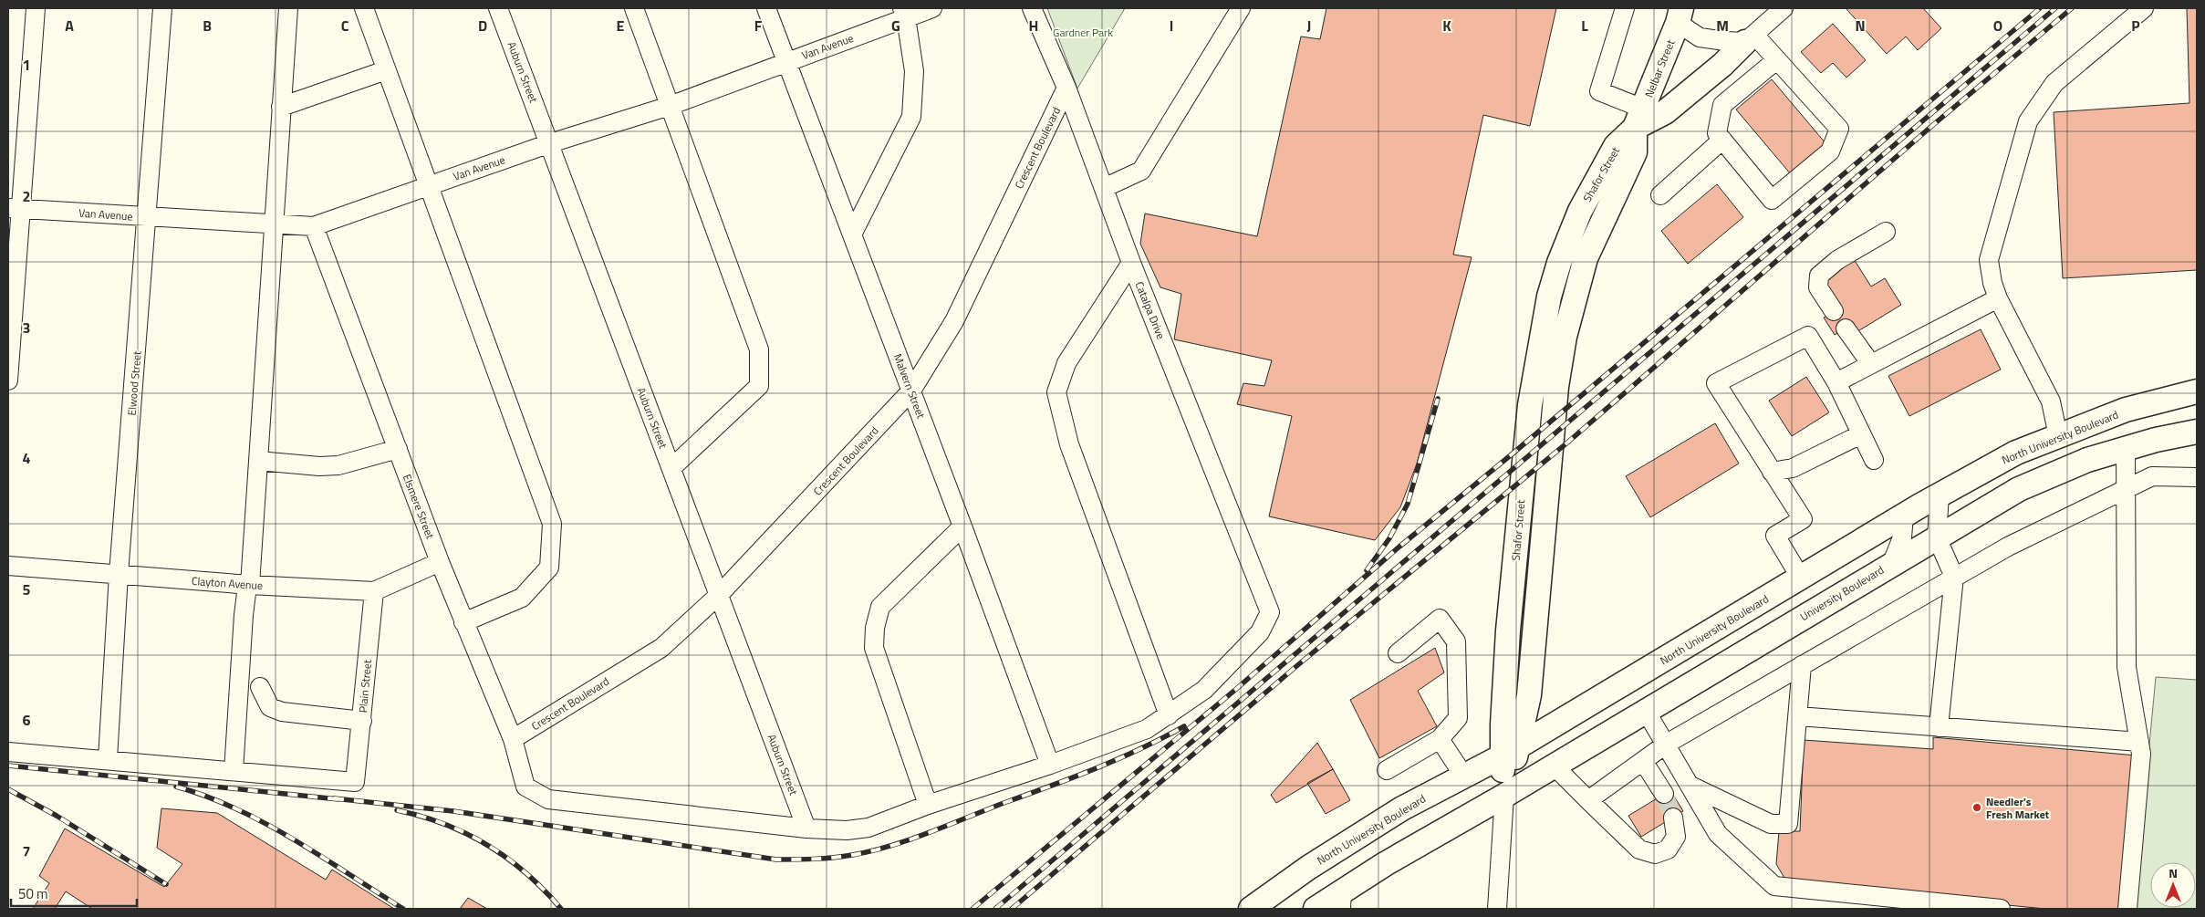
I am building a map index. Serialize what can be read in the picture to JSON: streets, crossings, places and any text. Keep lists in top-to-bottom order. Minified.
{"streets":{"main road":["Nelbar Street","Shafor Street","North University Boulevard","University Boulevard"],"street":["Van Avenue","Auburn Street","Crescent Boulevard","Catalpa Drive","Elwood Street","Malvern Street","Elsmere Street","Clayton Avenue","Plain Street"]},"crossings":[["Van Avenue","Auburn Street"],["Van Avenue","Elwood Street"],["Van Avenue","Malvern Street"],["Van Avenue","Elsmere Street"],["Nelbar Street","Shafor Street"],["Auburn Street","Crescent Boulevard"],["Auburn Street","Elsmere Street"],["Crescent Boulevard","Catalpa Drive"],["Crescent Boulevard","Malvern Street"],["Crescent Boulevard","Elsmere Street"],["Shafor Street","North University Boulevard"],["Shafor Street","University Boulevard"],["Elwood Street","Clayton Avenue"],["Elsmere Street","Clayton Avenue"],["Clayton Avenue","Plain Street"]],"parks":["Gardner Park"],"places":["Needler's Fresh Market"],"scale_bar":"50 m","north":"top","grid":{"columns":["A","B","C","D","E","F","G","H","I","J","K","L","M","N","O","P"],"rows":["1","2","3","4","5","6","7"]}}
